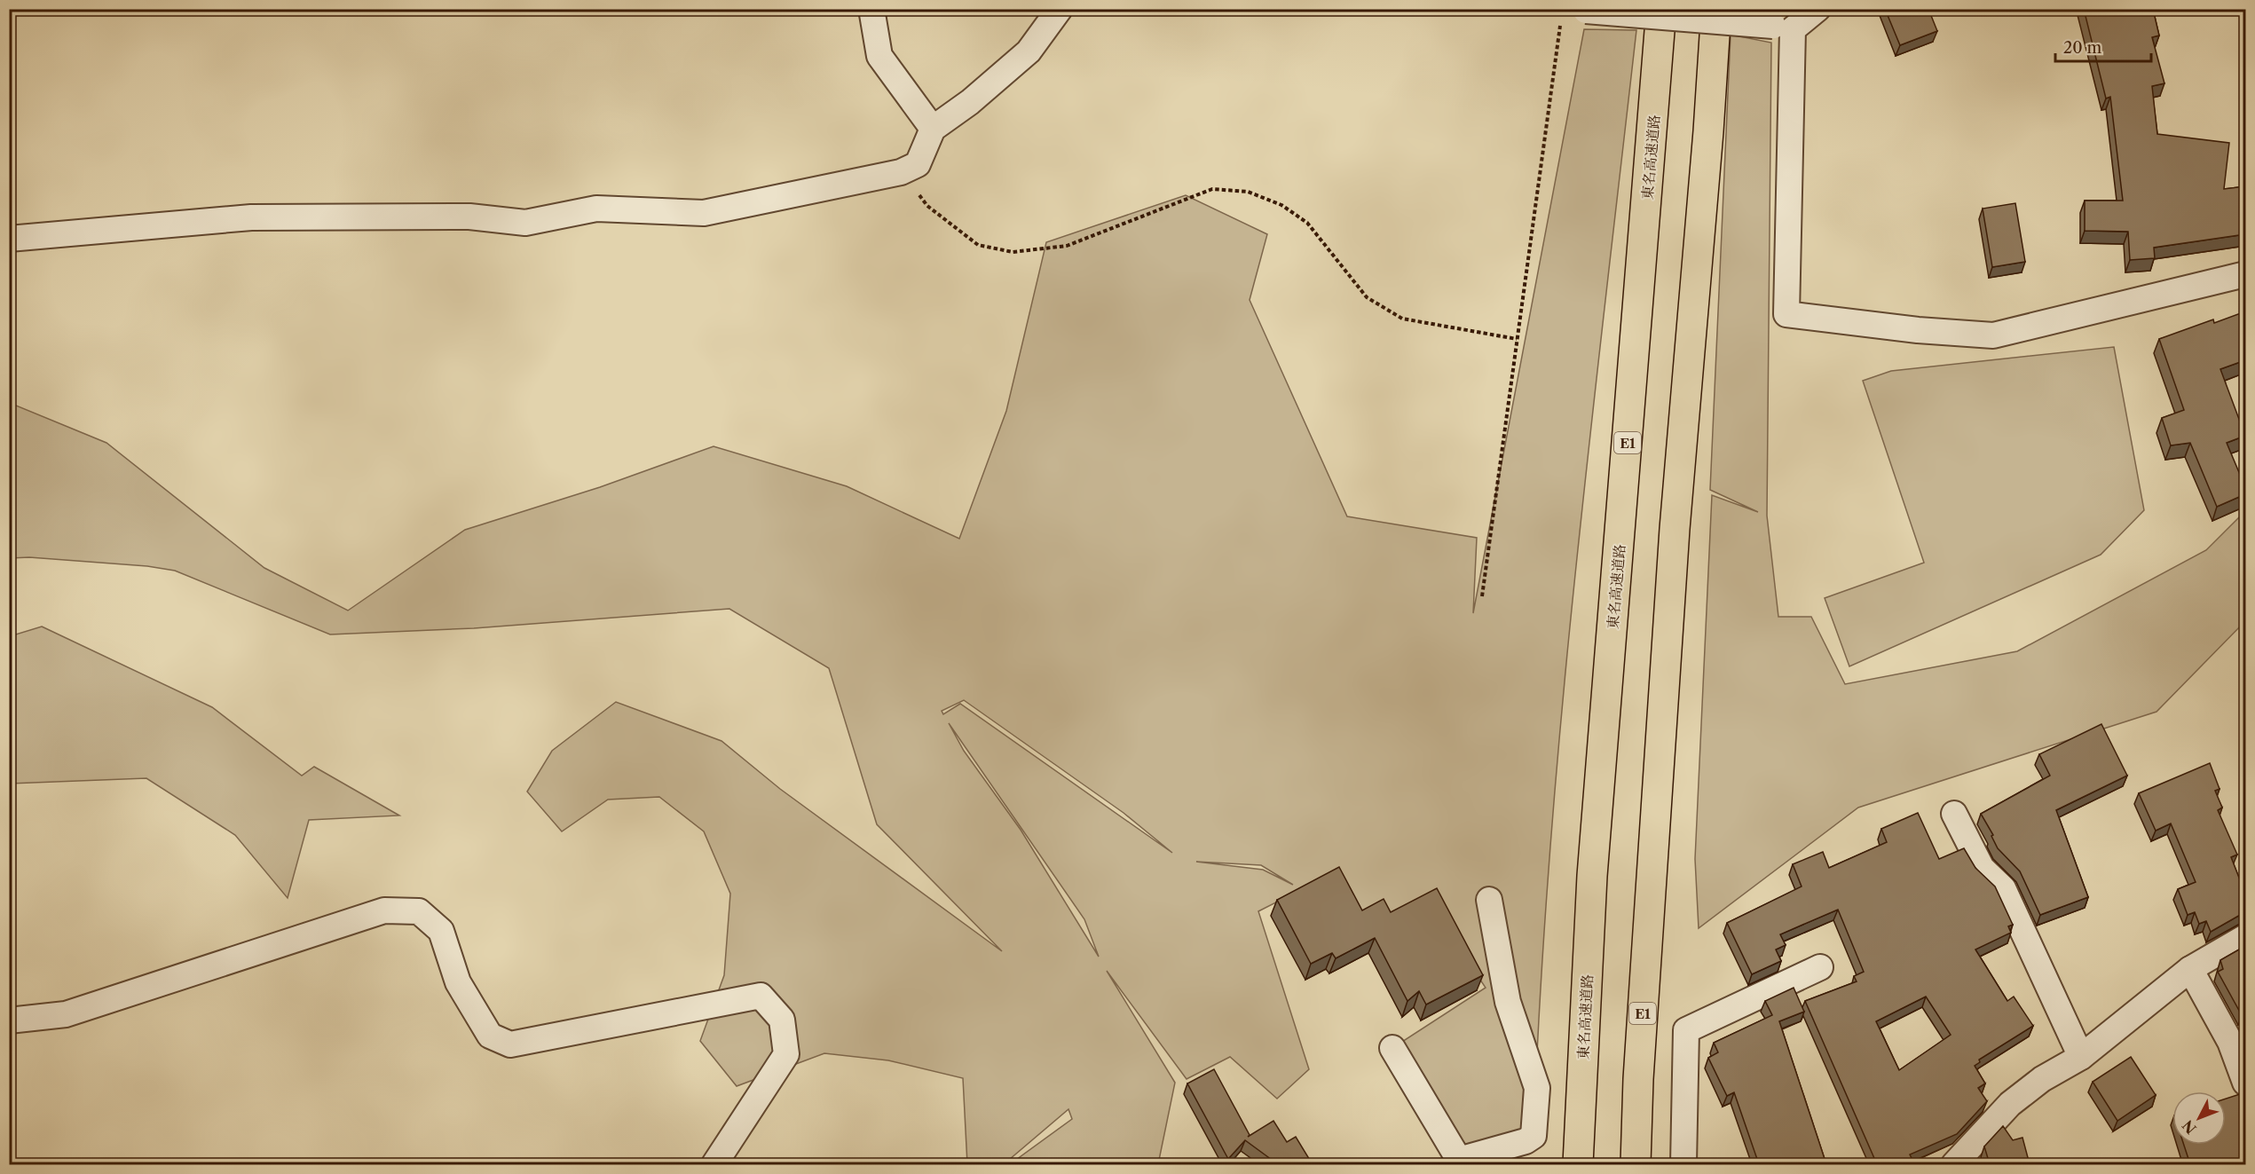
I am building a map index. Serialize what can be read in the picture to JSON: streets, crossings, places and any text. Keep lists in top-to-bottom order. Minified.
{"streets":{"highway":["東名高速道路","E1"]},"scale_bar":"20 m","north":"bottom left"}
